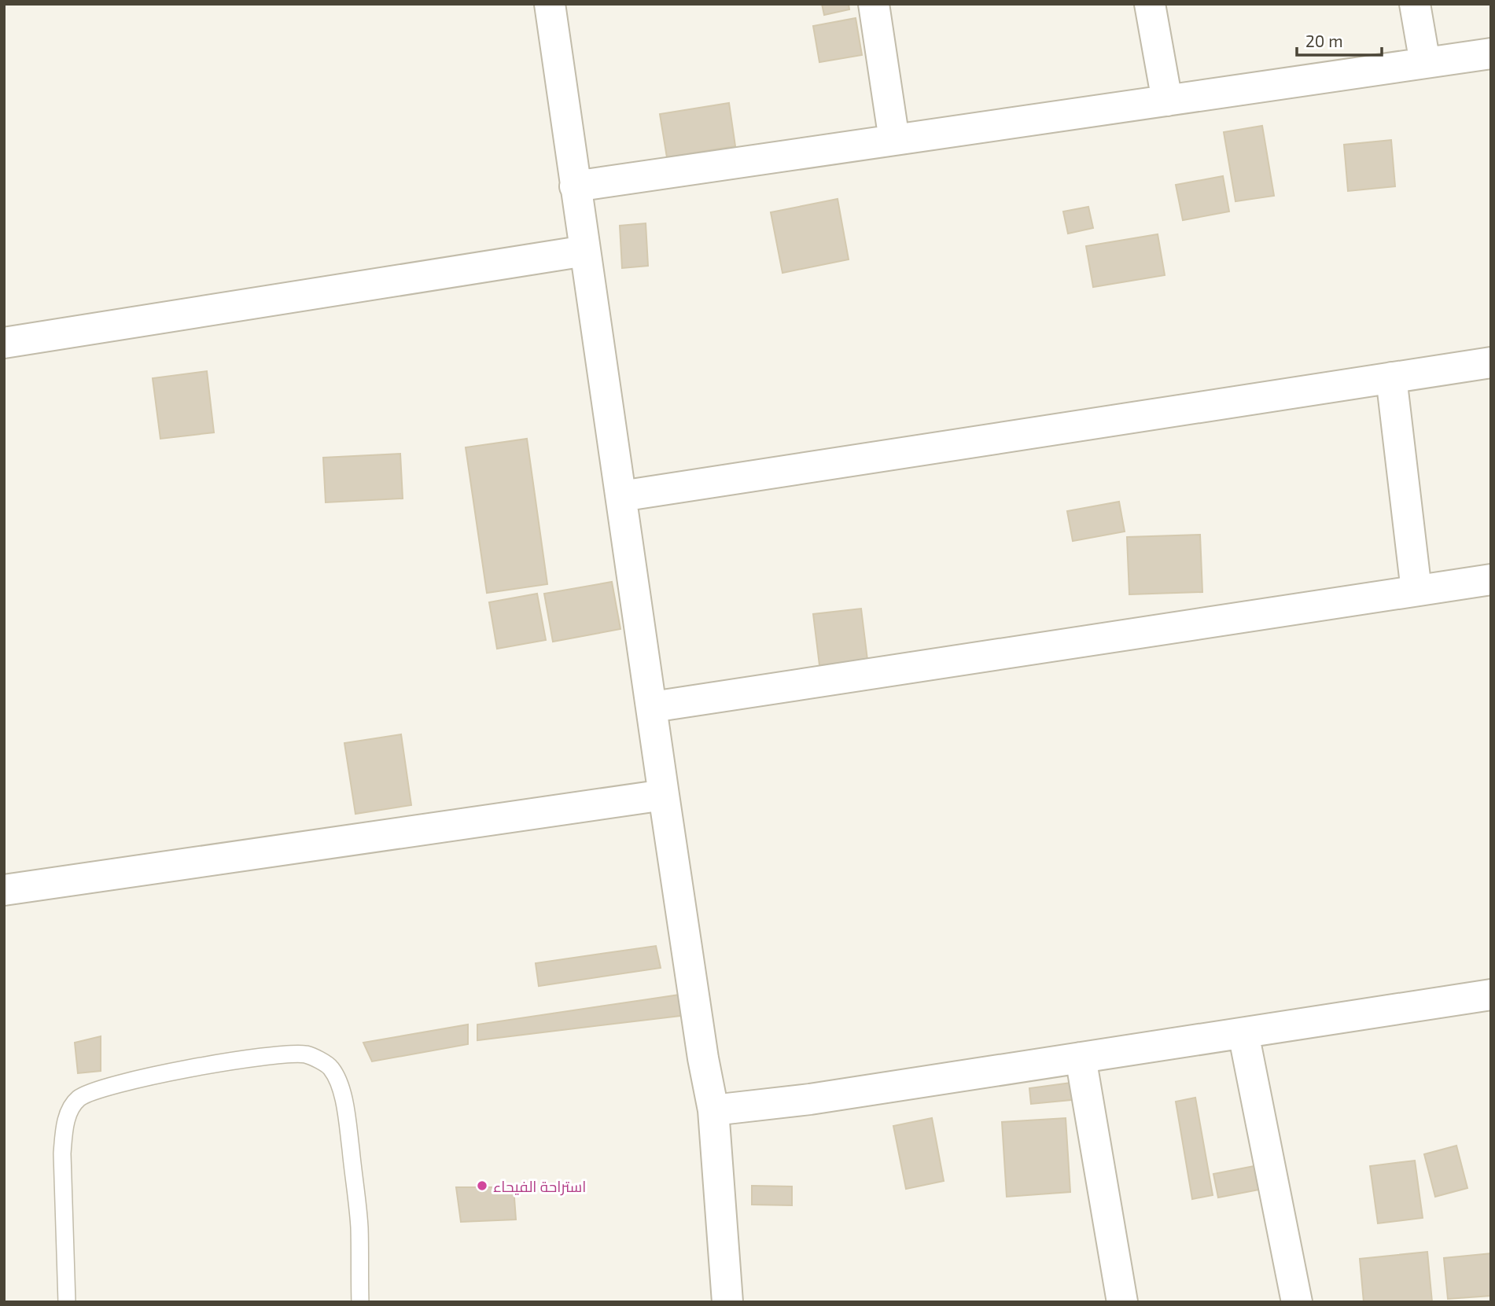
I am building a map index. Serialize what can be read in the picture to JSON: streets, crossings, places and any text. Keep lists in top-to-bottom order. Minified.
{"places":["استراحة الفيحاء"],"scale_bar":"20 m"}
